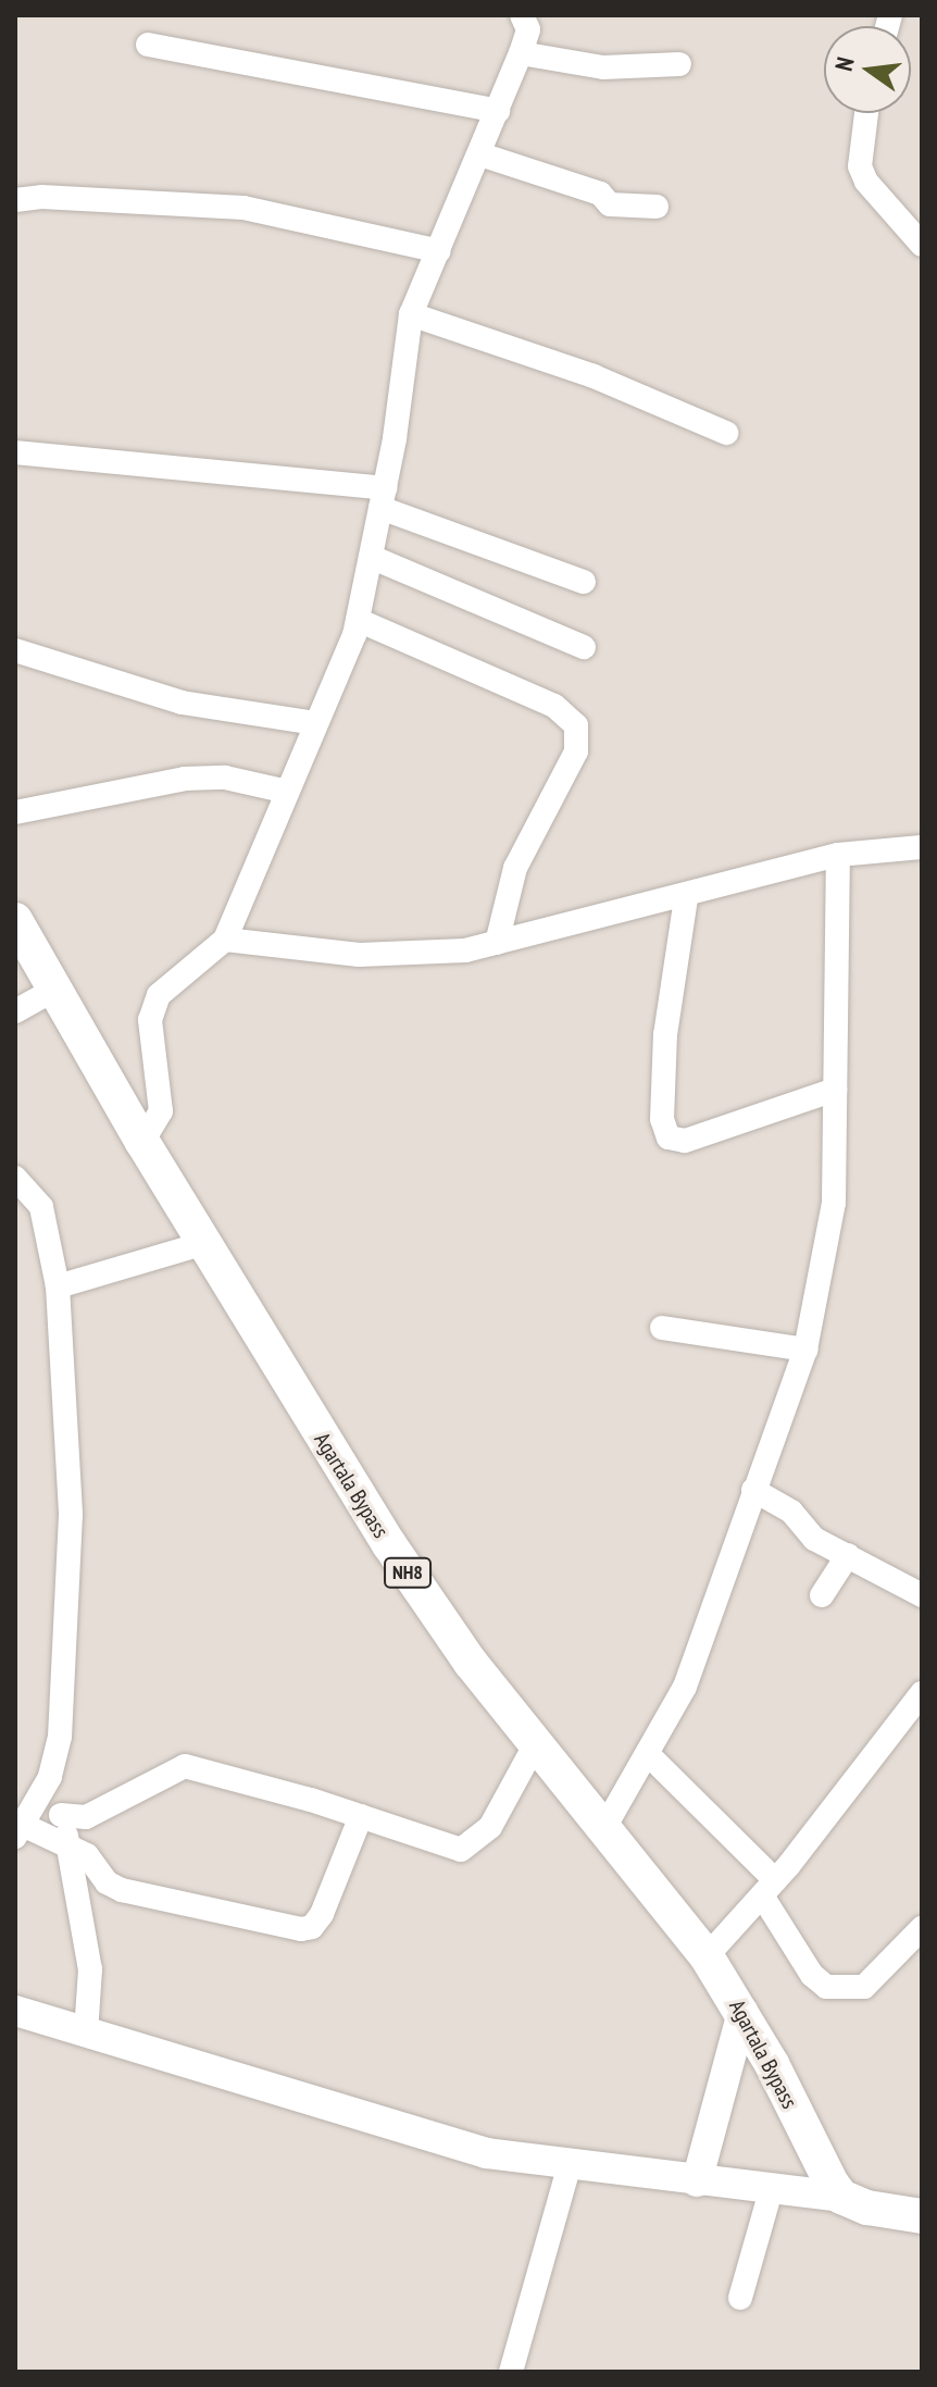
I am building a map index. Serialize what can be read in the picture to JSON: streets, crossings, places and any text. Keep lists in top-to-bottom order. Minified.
{"streets":{"highway":["Agartala Bypass","NH8"]},"north":"left"}
